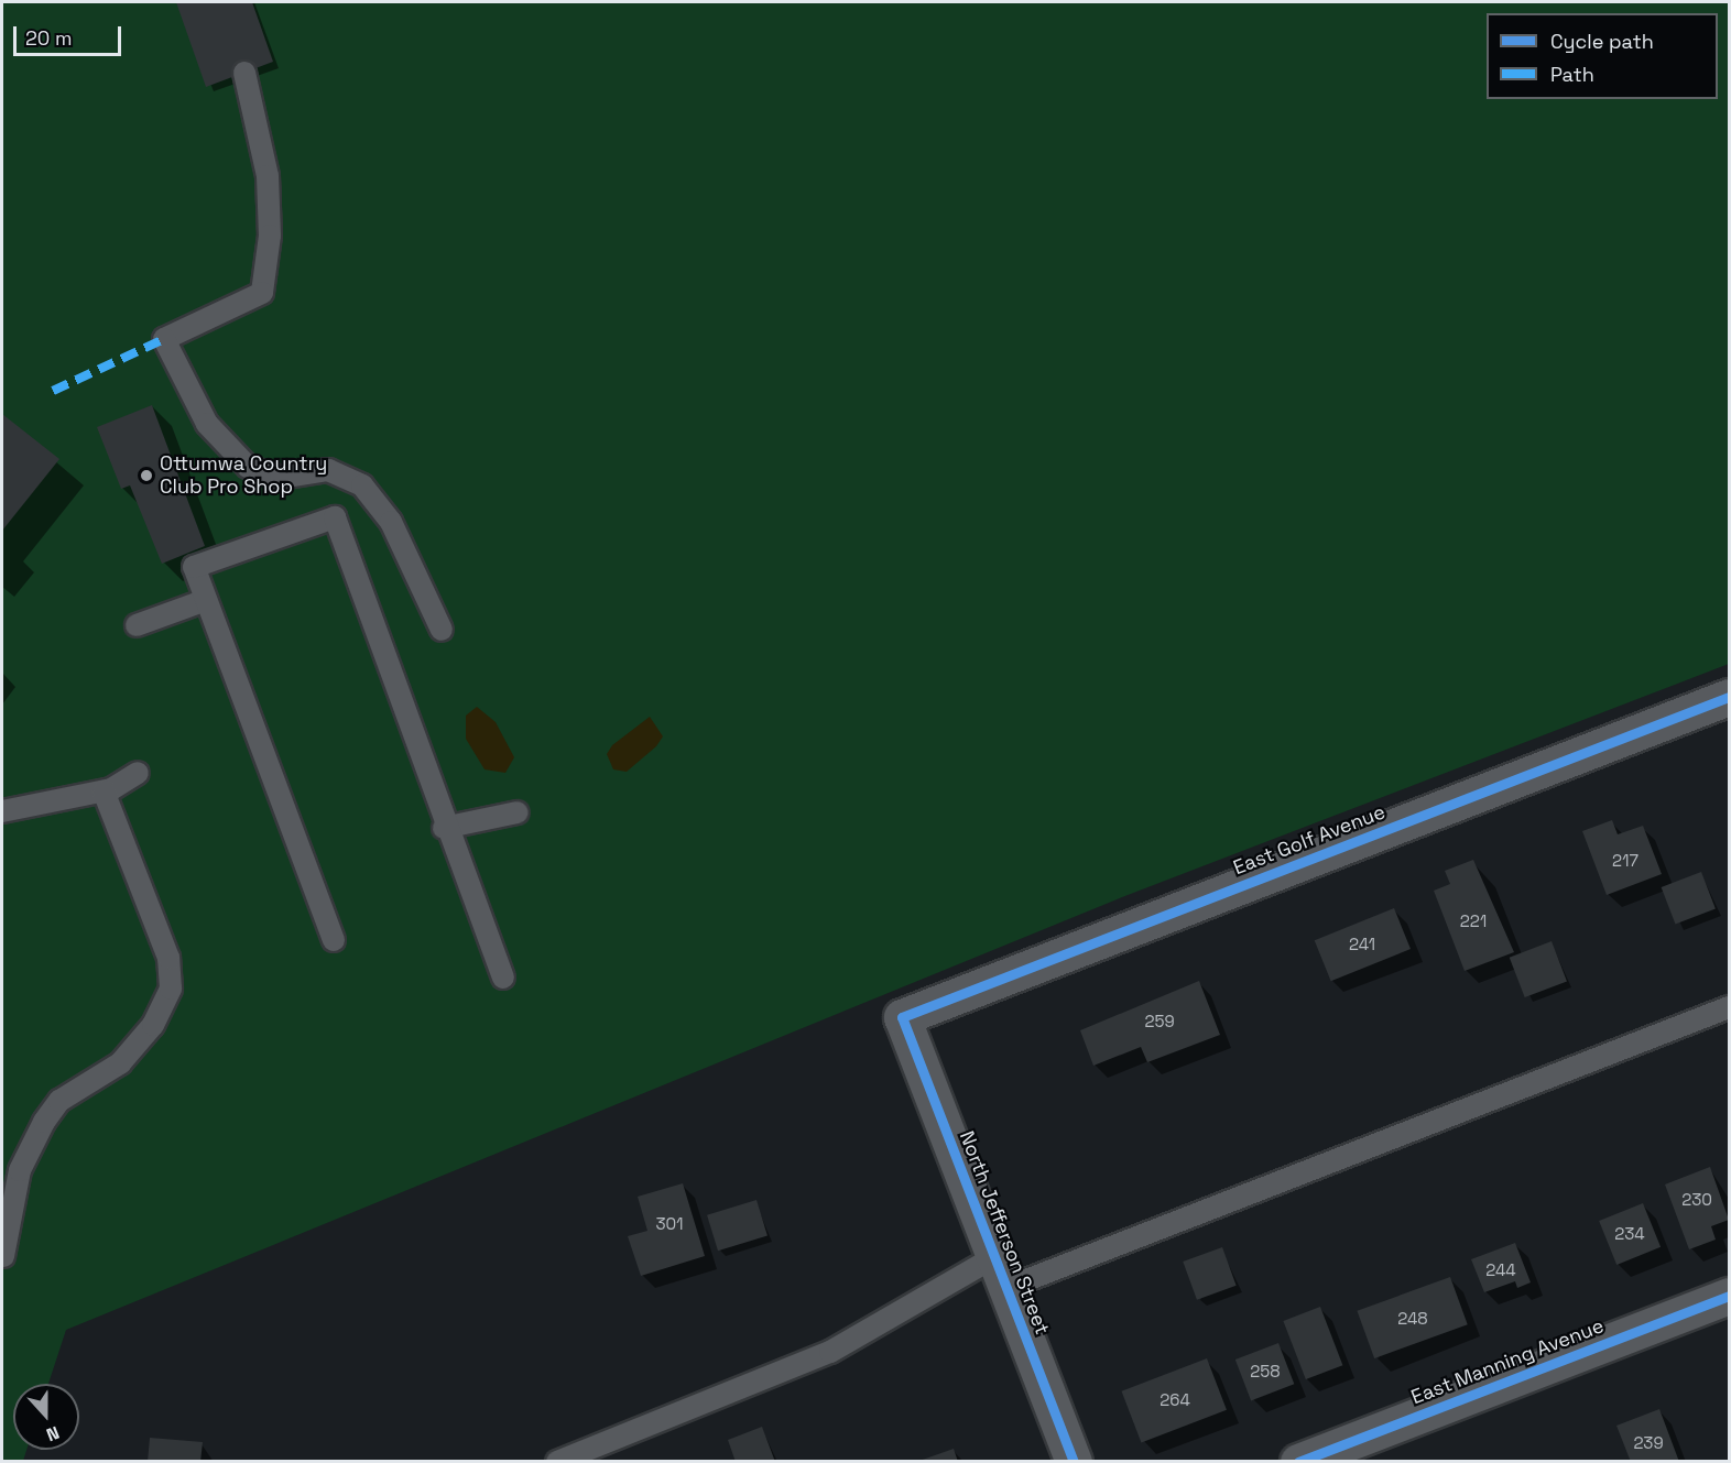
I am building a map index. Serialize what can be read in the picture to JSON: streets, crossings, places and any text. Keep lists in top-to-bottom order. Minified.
{"streets":{"street":["East Golf Avenue","North Jefferson Street","East Manning Avenue"]},"crossings":[["East Golf Avenue","North Jefferson Street"]],"places":["Ottumwa Country Club Pro Shop"],"house_numbers":["217","221","241","259","230","301","234","244","248","258","264","239"],"legend":["Cycle path","Path"],"scale_bar":"20 m","north":"bottom"}
